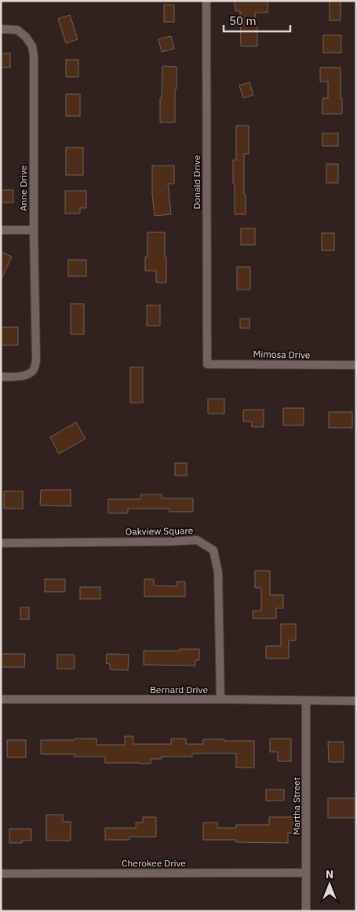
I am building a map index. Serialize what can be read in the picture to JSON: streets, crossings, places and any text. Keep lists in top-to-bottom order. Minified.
{"streets":{"street":["Donald Drive","Anne Drive","Mimosa Drive","Oakview Square","Bernard Drive","Martha Street","Cherokee Drive"]},"crossings":[["Donald Drive","Mimosa Drive"],["Oakview Square","Bernard Drive"],["Bernard Drive","Martha Street"],["Martha Street","Cherokee Drive"]],"scale_bar":"50 m","north":"top"}
